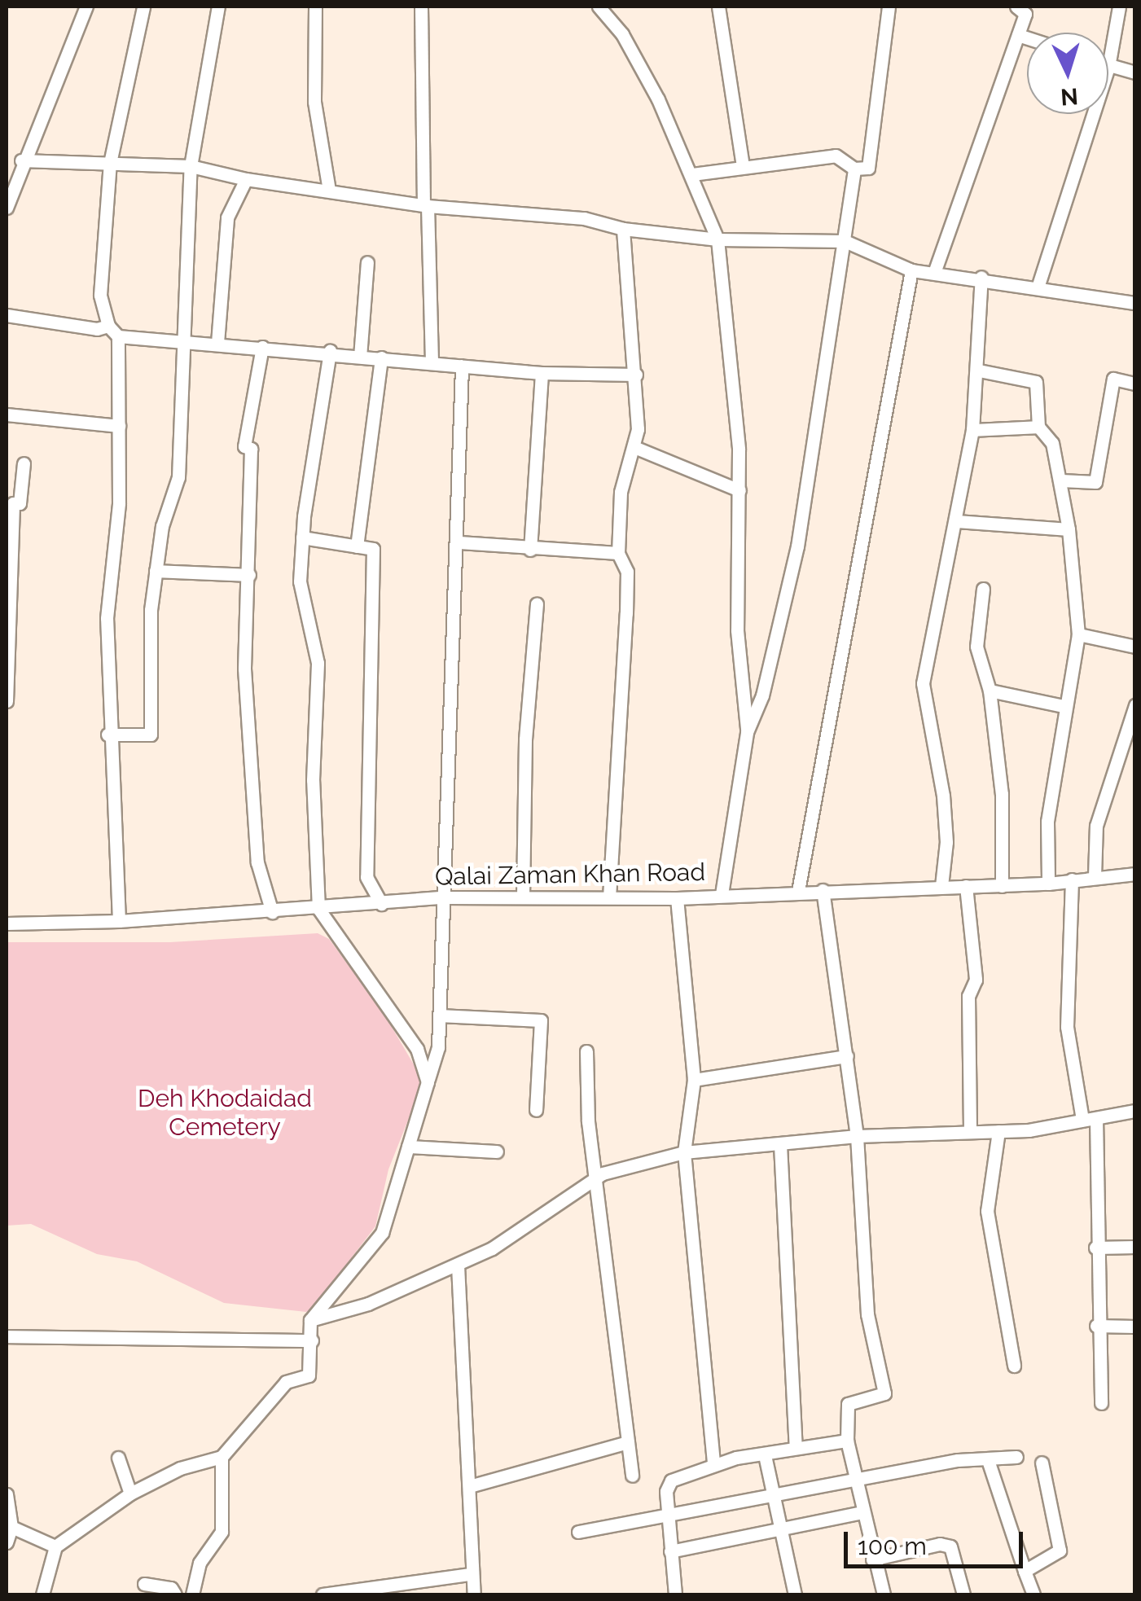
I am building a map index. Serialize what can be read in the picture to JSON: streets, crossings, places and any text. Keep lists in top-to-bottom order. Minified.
{"streets":{"street":["Qalai Zaman Khan Road"]},"parks":["Deh Khodaidad Cemetery"],"scale_bar":"100 m","north":"bottom"}
